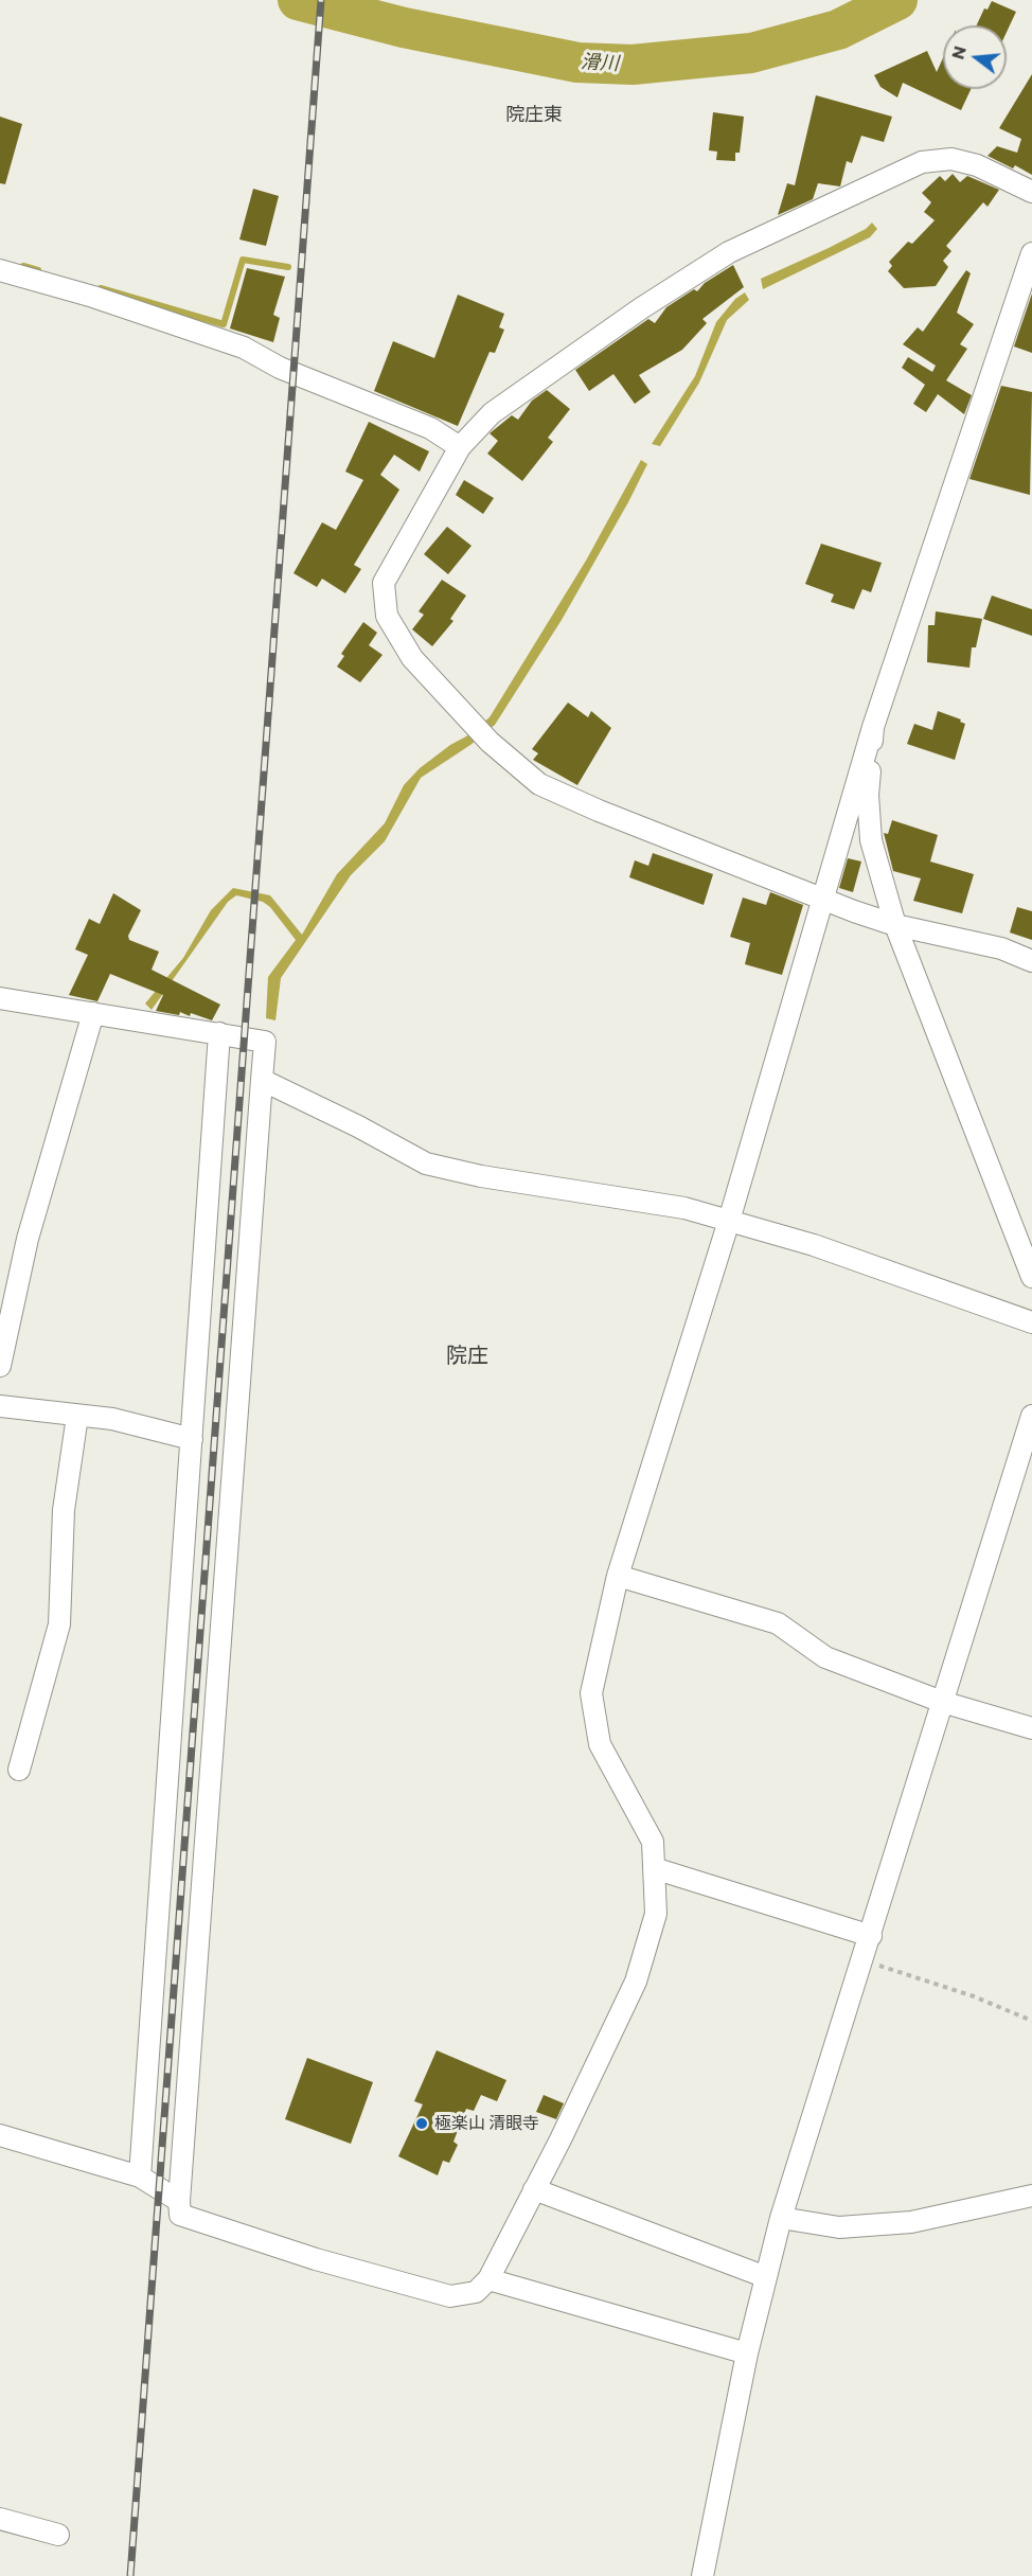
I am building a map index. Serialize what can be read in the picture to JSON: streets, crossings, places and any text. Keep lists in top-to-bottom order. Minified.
{"districts":["院庄東","院庄"],"water":["滑川"],"places":["極楽山 清眼寺"],"north":"left"}
